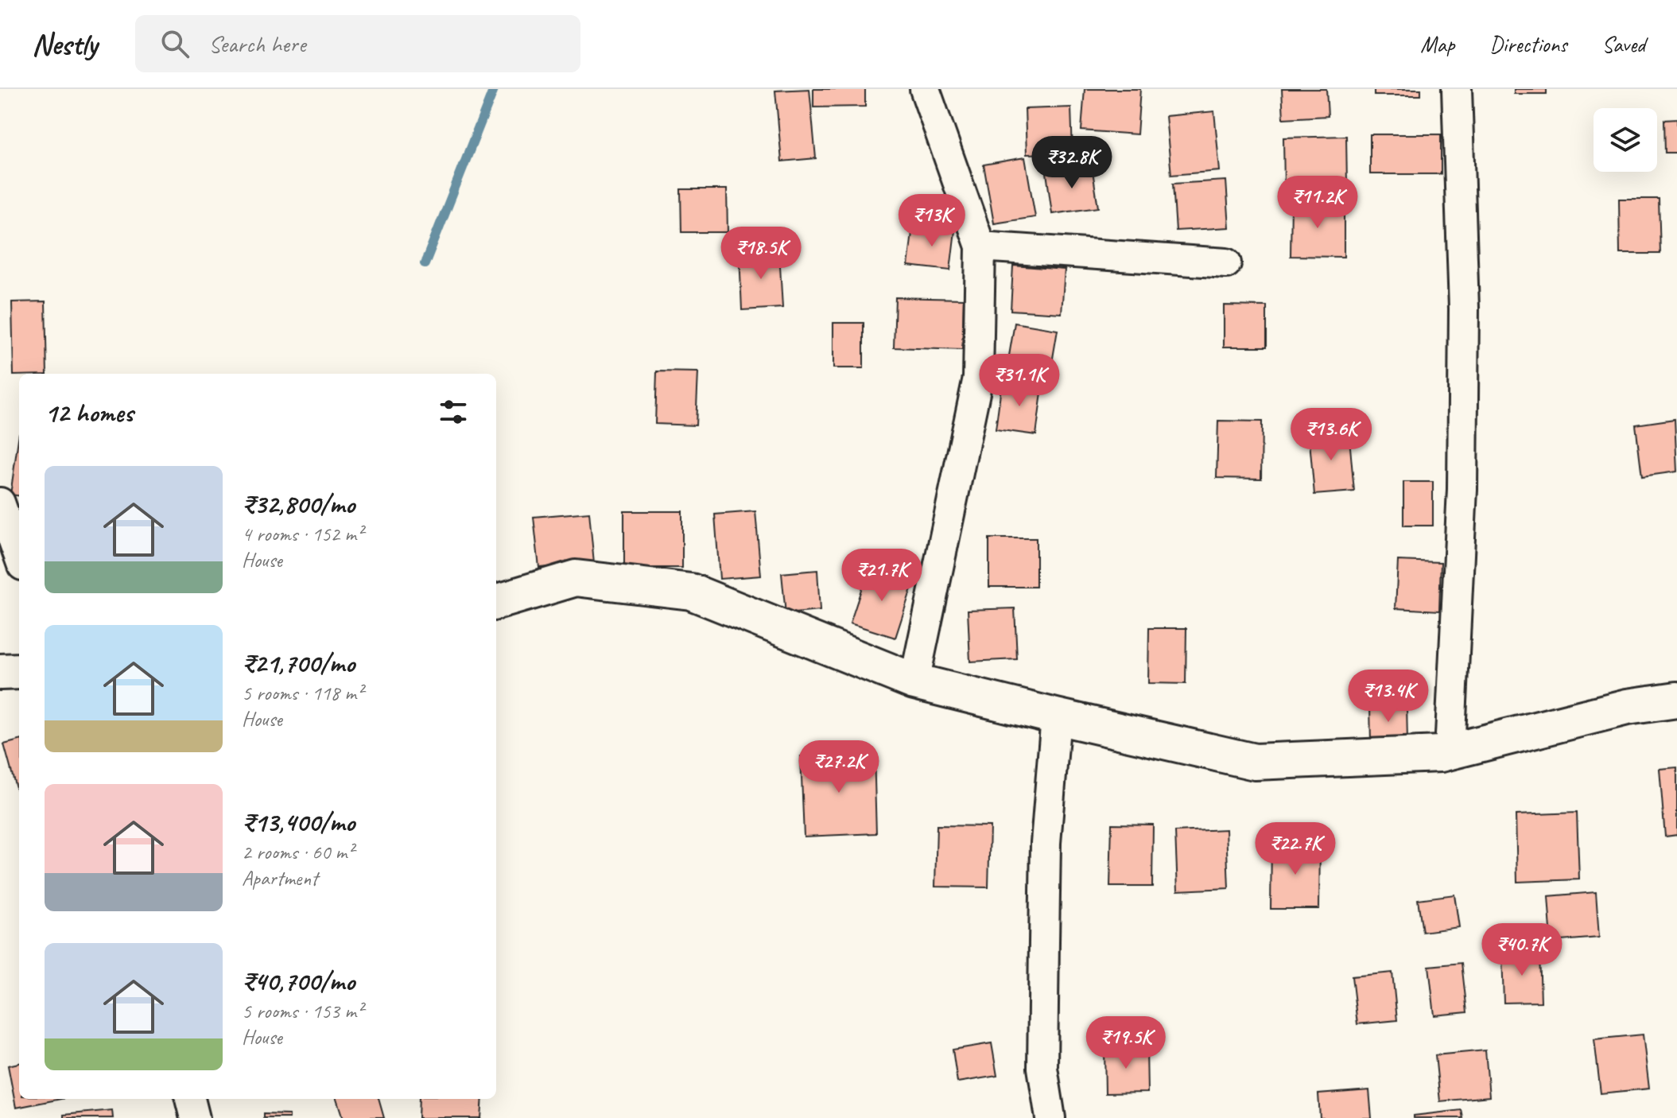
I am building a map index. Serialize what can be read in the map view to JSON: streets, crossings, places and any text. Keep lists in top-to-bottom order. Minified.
{"page":{"header":"Nestly","search":"Search here","nav":["Map","Directions","Saved"],"price":["₹32.8K","₹11.2K","₹13K","₹18.5K","₹31.1K","₹13.6K","₹21.7K","₹13.4K","₹27.2K","₹22.7K","₹40.7K","₹19.5K"],"heading":"12 homes","list":[{"name":"₹32,800/mo","note":"4 rooms · 152 m² · House"},{"name":"₹21,700/mo","note":"5 rooms · 118 m² · House"},{"name":"₹13,400/mo","note":"2 rooms · 60 m² · Apartment"},{"name":"₹40,700/mo","note":"5 rooms · 153 m² · House"}]}}
